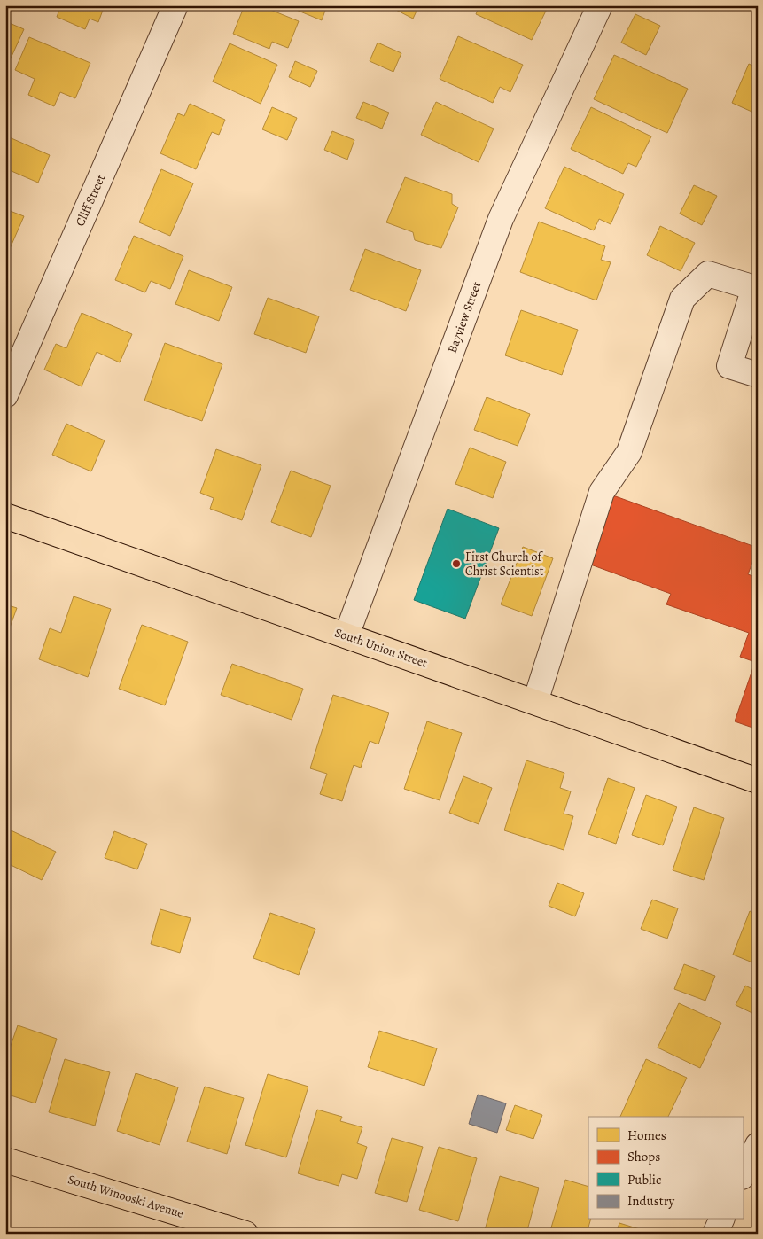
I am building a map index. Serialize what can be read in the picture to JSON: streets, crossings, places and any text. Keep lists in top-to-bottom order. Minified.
{"streets":{"main road":["South Union Street","South Winooski Avenue"],"street":["Cliff Street","Bayview Street"]},"crossings":[["Bayview Street","South Union Street"]],"places":["First Church of Christ Scientist"],"legend":["Homes","Shops","Public","Industry"]}
